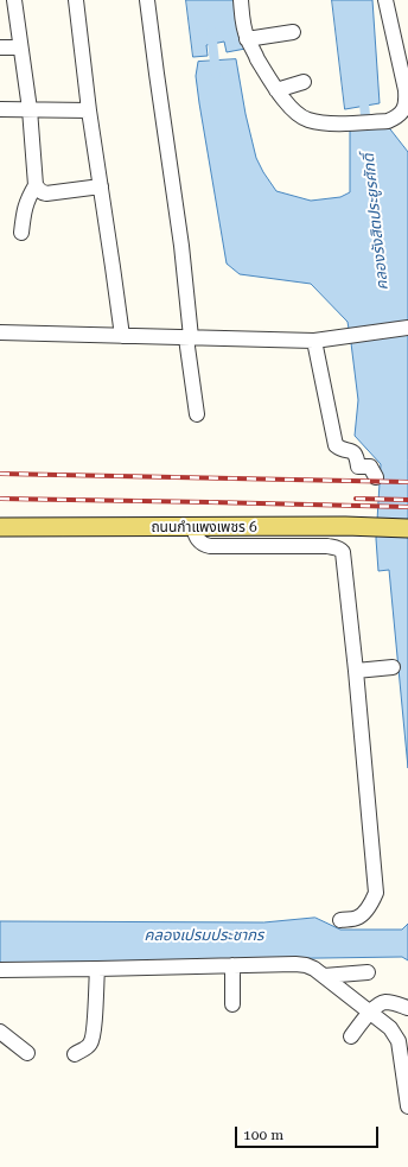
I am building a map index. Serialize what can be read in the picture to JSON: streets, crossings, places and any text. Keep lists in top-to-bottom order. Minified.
{"streets":{"main road":["ถนนกำแพงเพชร 6"]},"water":["คลองรังสิตประยูรศักดิ์","คลองเปรมประชากร"],"scale_bar":"100 m"}
